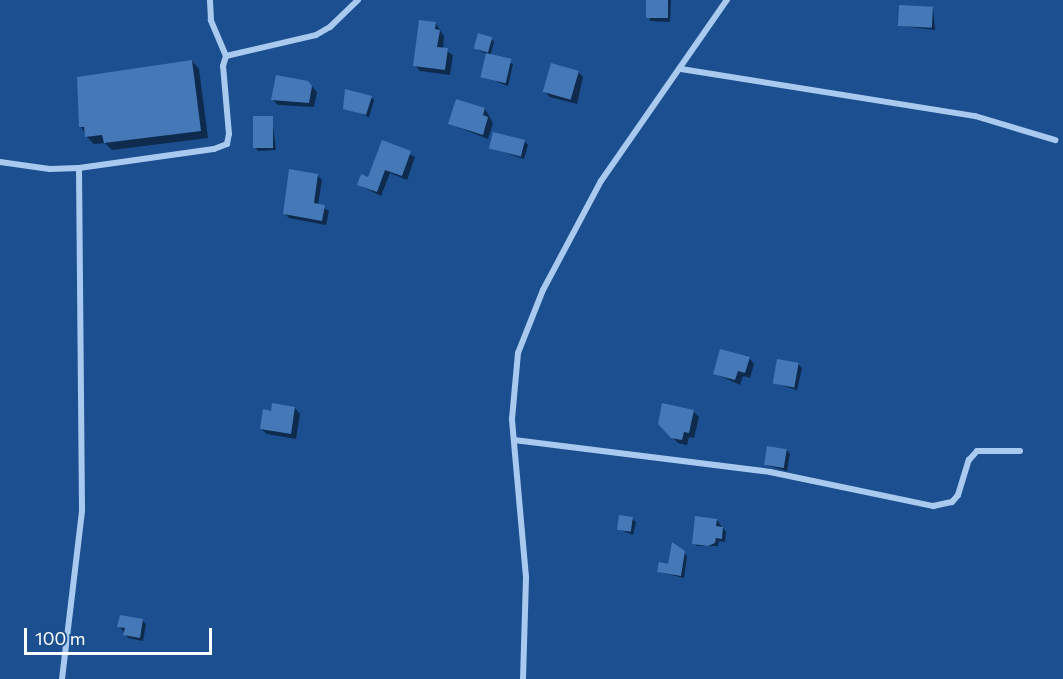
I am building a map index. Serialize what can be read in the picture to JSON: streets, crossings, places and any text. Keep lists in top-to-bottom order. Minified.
{"scale_bar":"100 m"}
